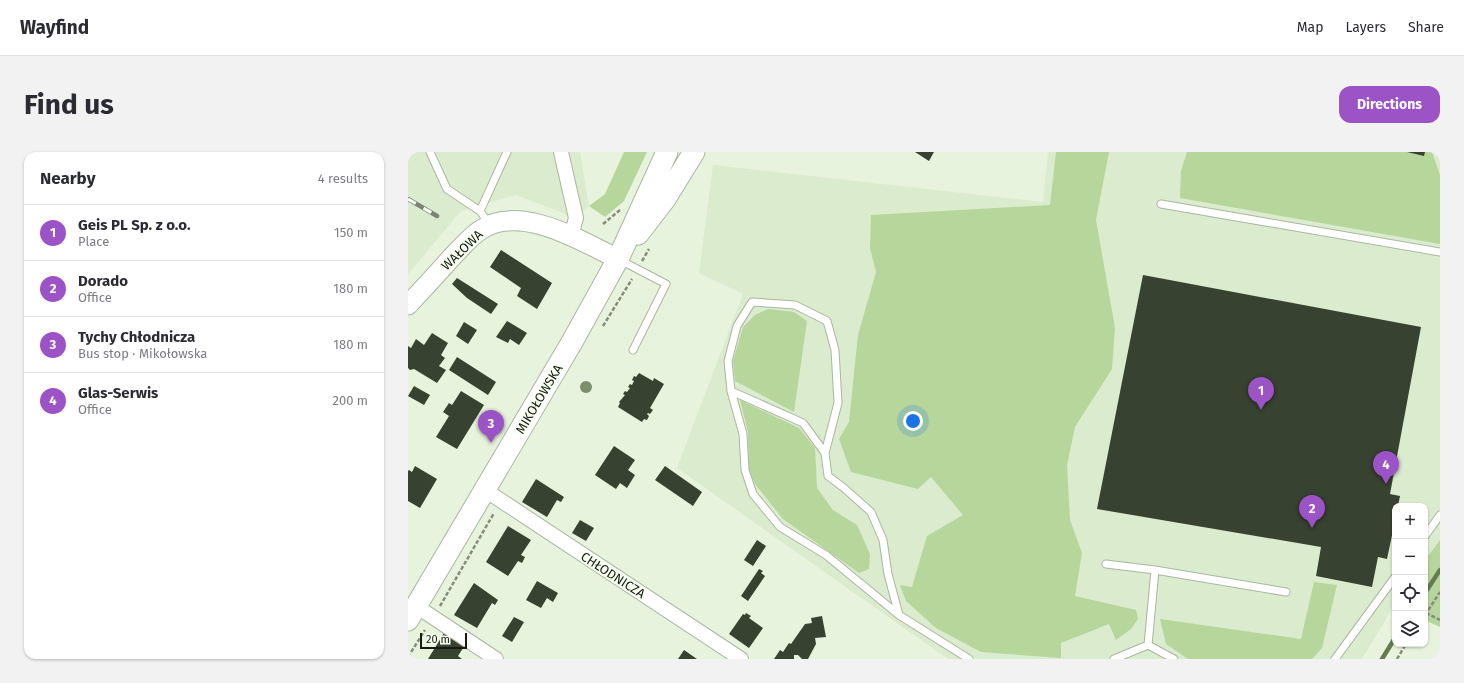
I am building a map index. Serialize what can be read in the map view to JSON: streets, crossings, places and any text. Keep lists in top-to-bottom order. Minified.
{"streets":{"main road":["MIKOŁOWSKA"],"street":["WAŁOWA","CHŁODNICZA"]},"crossings":[["WAŁOWA","MIKOŁOWSKA"],["MIKOŁOWSKA","CHŁODNICZA"]],"scale_bar":"20 m","page":{"header":"Wayfind","nav":["Map","Layers","Share"],"buttons":"Directions","title":"Find us","heading":["Nearby","4 results"],"list":[{"mark":"1","name":"Geis PL Sp. z o.o.","note":"Place","value":"150 m"},{"mark":"2","name":"Dorado","note":"Office","value":"180 m"},{"mark":"3","name":"Tychy Chłodnicza","note":"Bus stop · Mikołowska","value":"180 m"},{"mark":"4","name":"Glas-Serwis","note":"Office","value":"200 m"}],"pins":["1","3","4","2"],"map_buttons":["+","−"],"scale":"20 m"}}
